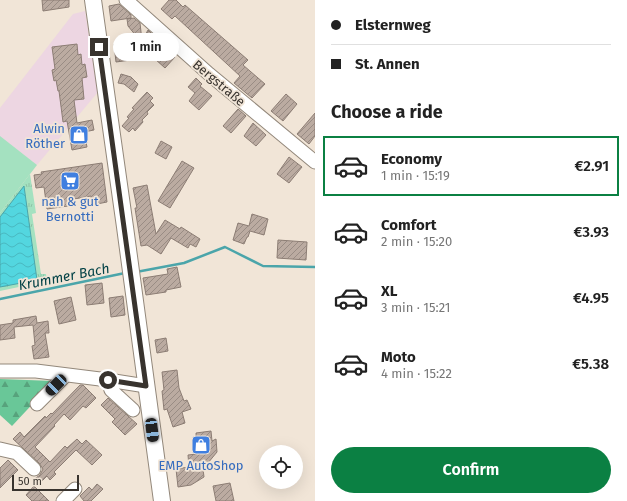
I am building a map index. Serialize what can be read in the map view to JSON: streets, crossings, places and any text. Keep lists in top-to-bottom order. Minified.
{"streets":{"street":["Bergstraße"]},"water":["Krummer Bach"],"places":{"shop":["Alwin Röther","EMP AutoShop"],"supermarket":["nah & gut Bernotti"]},"scale_bar":"50 m","page":{"banner":["Elsternweg","St. Annen"],"bubble":"1 min","heading":"Choose a ride","list":[{"name":"Economy","note":"1 min · 15:19","value":"€2.91"},{"name":"Comfort","note":"2 min · 15:20","value":"€3.93"},{"name":"XL","note":"3 min · 15:21","value":"€4.95"},{"name":"Moto","note":"4 min · 15:22","value":"€5.38"}],"buttons":"Confirm","scale":"50 m"}}
